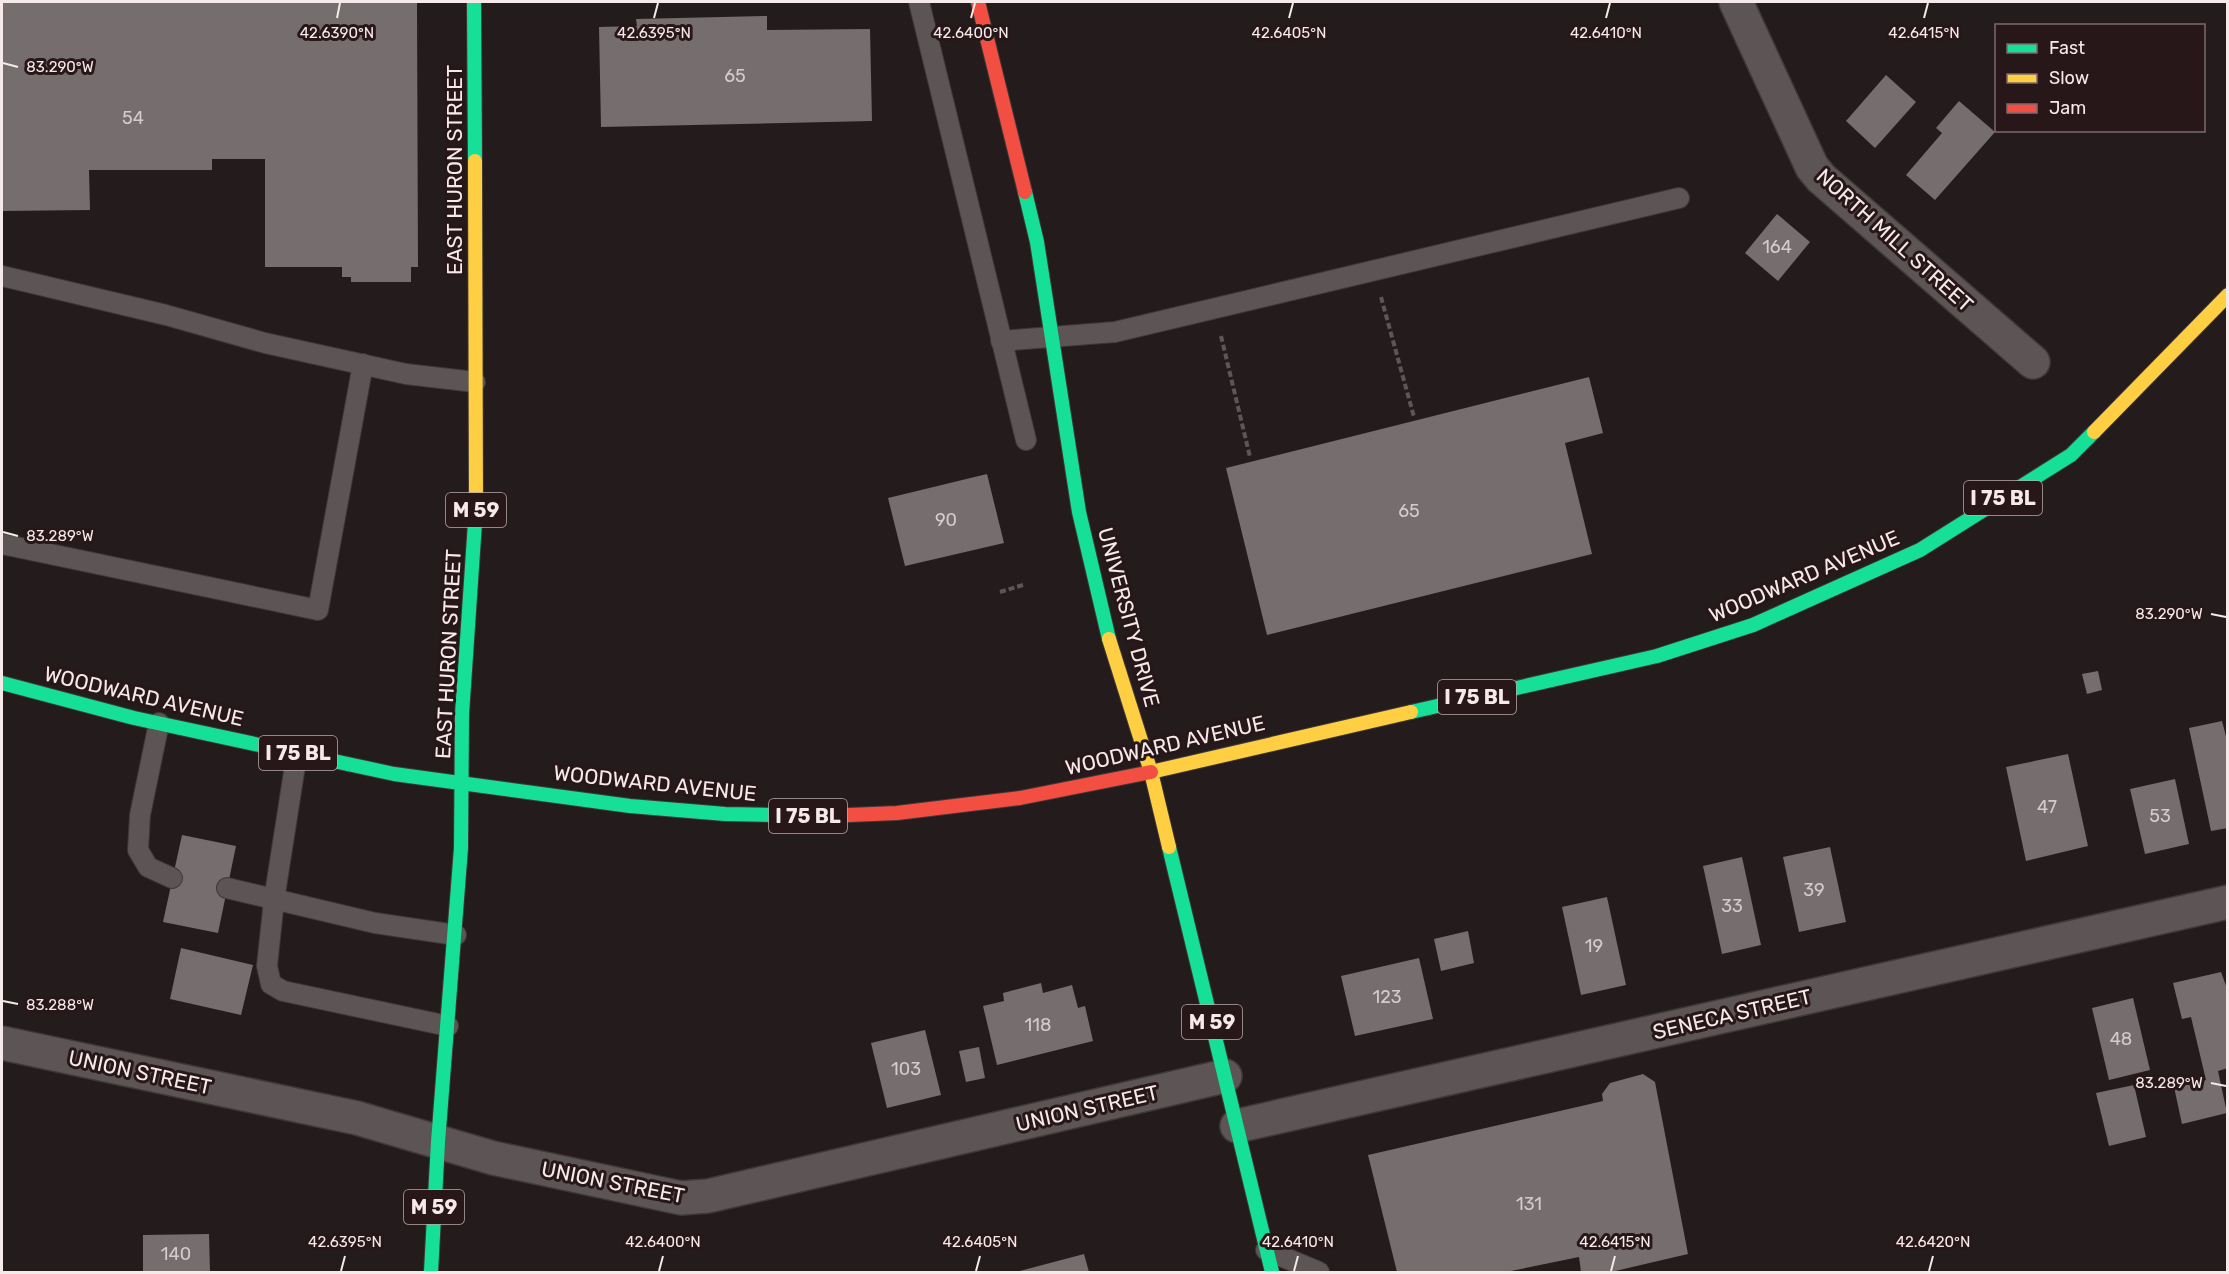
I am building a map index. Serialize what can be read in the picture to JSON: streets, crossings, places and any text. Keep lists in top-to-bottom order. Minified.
{"streets":{"main road":["EAST HURON STREET","I 75 BL","M 59","WOODWARD AVENUE","UNIVERSITY DRIVE"],"street":["NORTH MILL STREET","SENECA STREET","UNION STREET"]},"crossings":[["EAST HURON STREET","WOODWARD AVENUE"],["EAST HURON STREET","UNION STREET"],["WOODWARD AVENUE","UNIVERSITY DRIVE"],["UNIVERSITY DRIVE","SENECA STREET"],["UNIVERSITY DRIVE","UNION STREET"]],"house_numbers":["65","54","164","65","90","47","53","39","33","19","123","118","48","103","131","140"],"legend":["Fast","Slow","Jam"],"coordinates":["42.6390°N","42.6395°N","42.6400°N","42.6405°N","42.6410°N","42.6415°N","83.290°W","83.289°W","83.288°W","42.6420°N"]}
